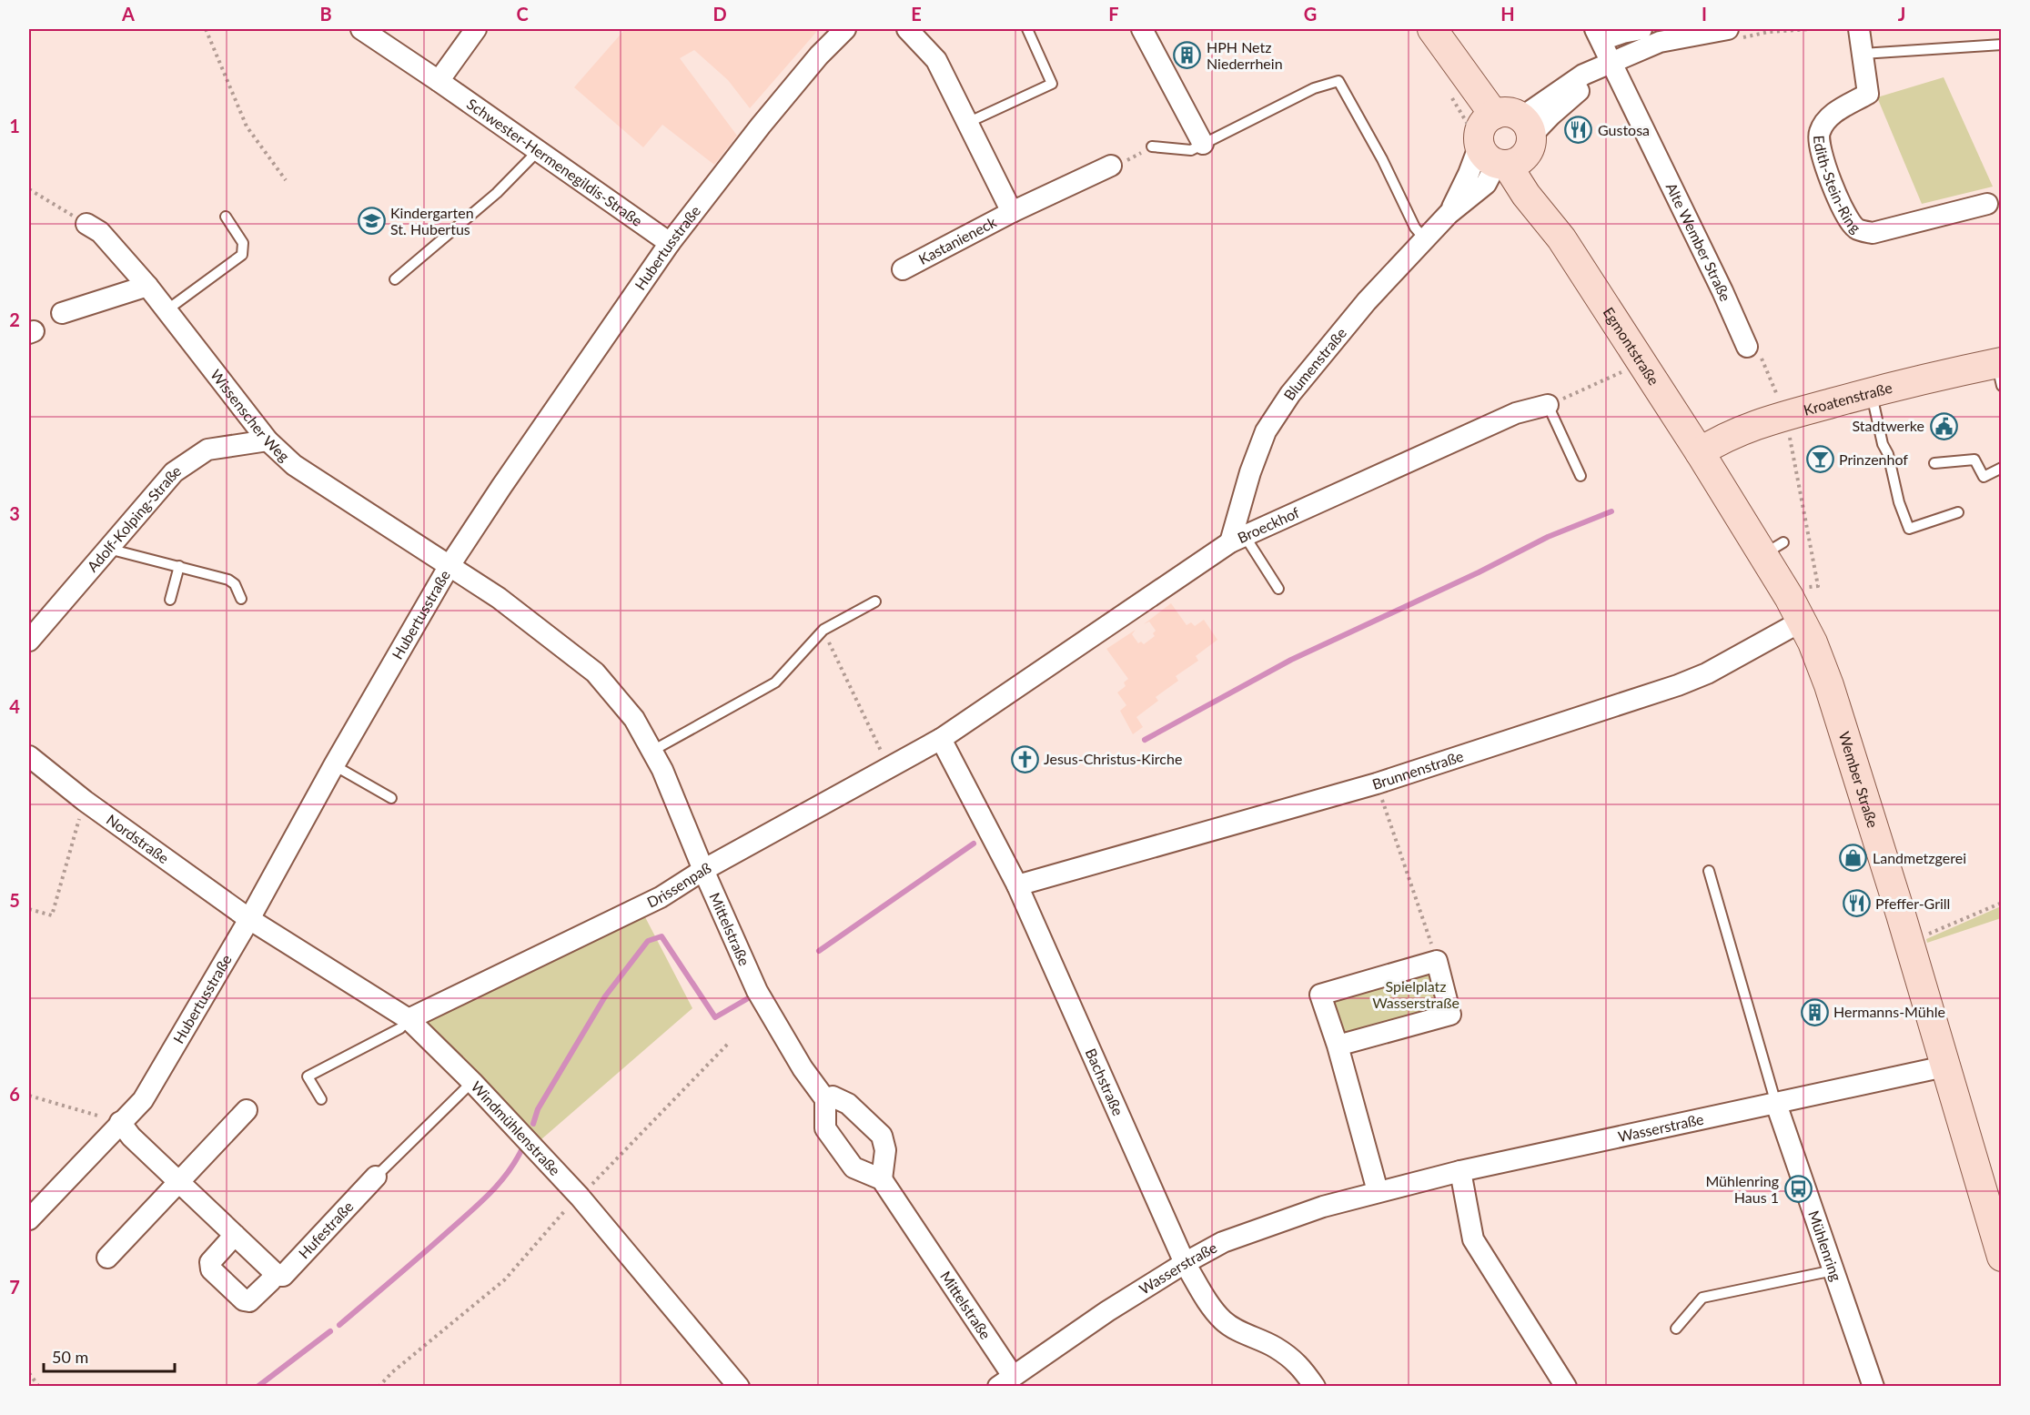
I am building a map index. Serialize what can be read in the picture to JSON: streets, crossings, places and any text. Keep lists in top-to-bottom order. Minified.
{"streets":{"street":["Schwester-Hermenegildis-Straße","Edith-Stein-Ring","Kastanieneck","Alte Wember Straße","Hubertusstraße","Egmontstraße","Blumenstraße","Kroatenstraße","Wissenscher Weg","Adolf-Kolping-Straße","Broeckhof","Brunnenstraße","Wember Straße","Nordstraße","Drissenpaß","Mittelstraße","Bachstraße","Wasserstraße","Windmühlenstraße","Hufestraße","Mühlenring"]},"crossings":[["Schwester-Hermenegildis-Straße","Hubertusstraße"],["Hubertusstraße","Wissenscher Weg"],["Hubertusstraße","Nordstraße"],["Hubertusstraße","Mittelstraße"],["Hubertusstraße","Windmühlenstraße"],["Egmontstraße","Blumenstraße"],["Egmontstraße","Kroatenstraße"],["Egmontstraße","Wember Straße"],["Blumenstraße","Broeckhof"],["Kroatenstraße","Wember Straße"],["Wissenscher Weg","Adolf-Kolping-Straße"],["Wissenscher Weg","Mittelstraße"],["Broeckhof","Drissenpaß"],["Broeckhof","Bachstraße"],["Brunnenstraße","Wember Straße"],["Brunnenstraße","Bachstraße"],["Wember Straße","Wasserstraße"],["Nordstraße","Windmühlenstraße"],["Drissenpaß","Mittelstraße"],["Drissenpaß","Bachstraße"],["Drissenpaß","Windmühlenstraße"],["Mittelstraße","Wasserstraße"],["Bachstraße","Wasserstraße"],["Wasserstraße","Mühlenring"]],"parks":["Spielplatz Wasserstraße"],"places":{"building":["HPH Netz Niederrhein","Hermanns-Mühle"],"restaurant":["Gustosa","Pfeffer-Grill"],"school or university":["Kindergarten St. Hubertus"],"public building":["Stadtwerke"],"bar":["Prinzenhof"],"church":["Jesus-Christus-Kirche"],"shop":["Landmetzgerei"],"bus stop":["Mühlenring Haus 1"]},"scale_bar":"50 m","grid":{"columns":["A","B","C","D","E","F","G","H","I","J"],"rows":["1","2","3","4","5","6","7"]}}
